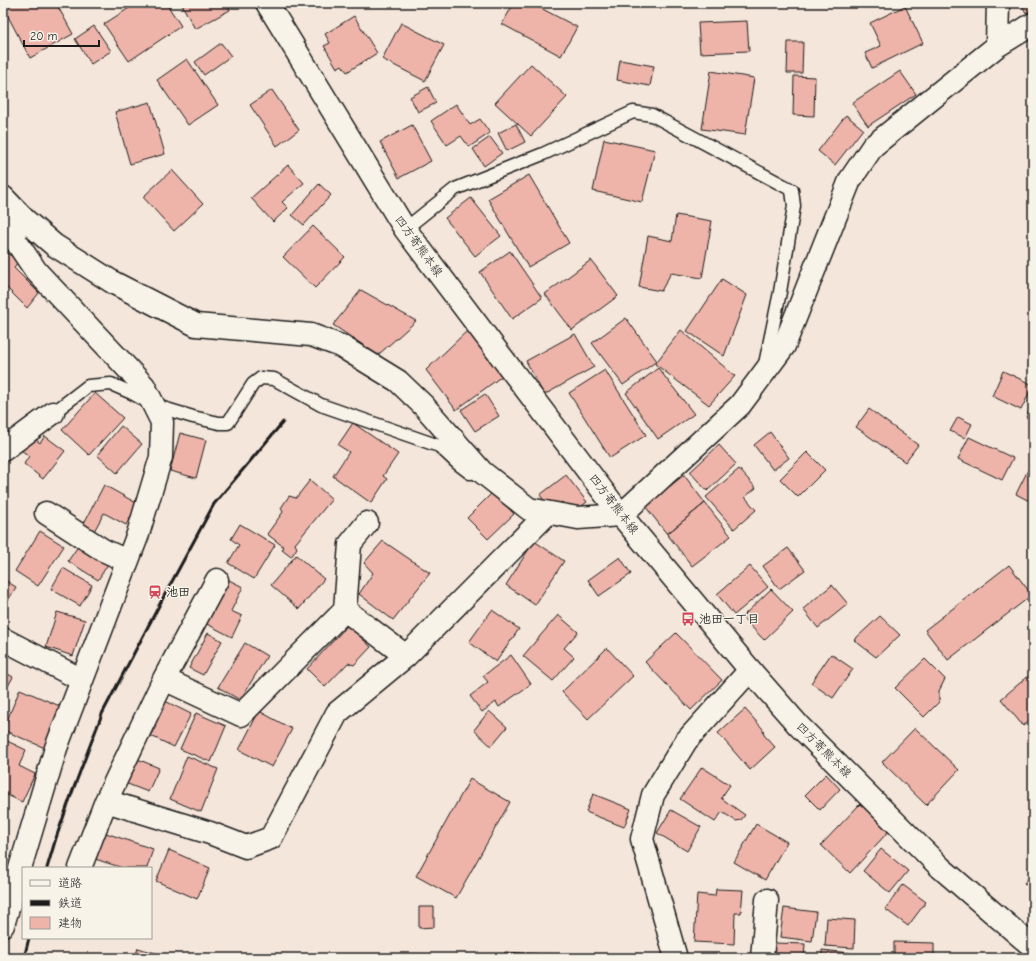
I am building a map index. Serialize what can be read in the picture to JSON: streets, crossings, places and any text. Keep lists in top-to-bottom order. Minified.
{"streets":{"street":["四方寄熊本線"]},"places":{"station":["池田"],"bus stop":["池田一丁目"]},"legend":["道路","鉄道","建物"],"scale_bar":"20 m"}
